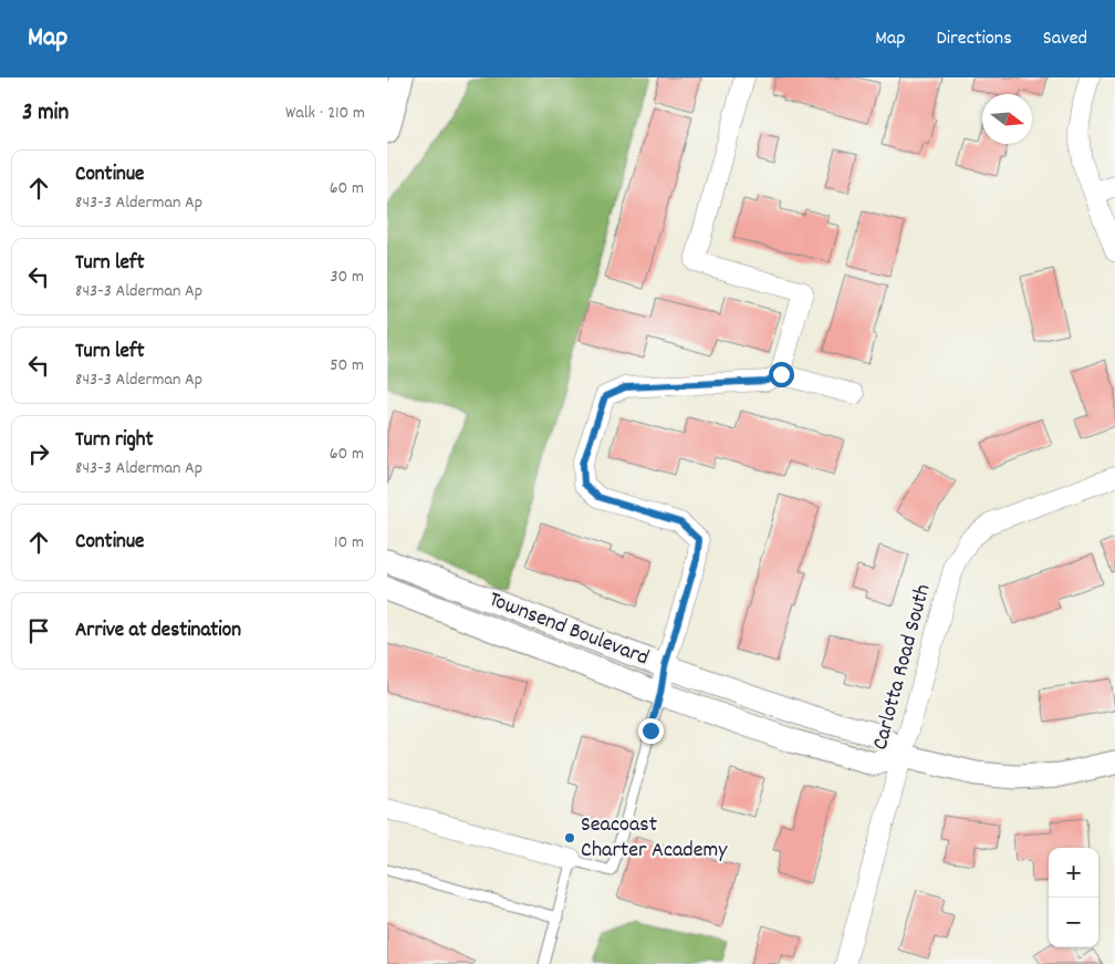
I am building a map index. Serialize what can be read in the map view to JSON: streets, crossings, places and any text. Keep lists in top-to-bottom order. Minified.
{"streets":{"street":["Townsend Boulevard","Carlotta Road South"]},"crossings":[["Townsend Boulevard","Carlotta Road South"]],"places":["Seacoast Charter Academy"],"north":"right","page":{"header":"Map","nav":["Map","Directions","Saved"],"heading":["3 min","Walk · 210 m"],"list":[["Continue","843-3 Alderman Ap","60 m"],["Turn left","843-3 Alderman Ap","30 m"],["Turn left","843-3 Alderman Ap","50 m"],["Turn right","843-3 Alderman Ap","60 m"],["Continue","10 m"],"Arrive at destination"],"map_buttons":["+","−"]}}
